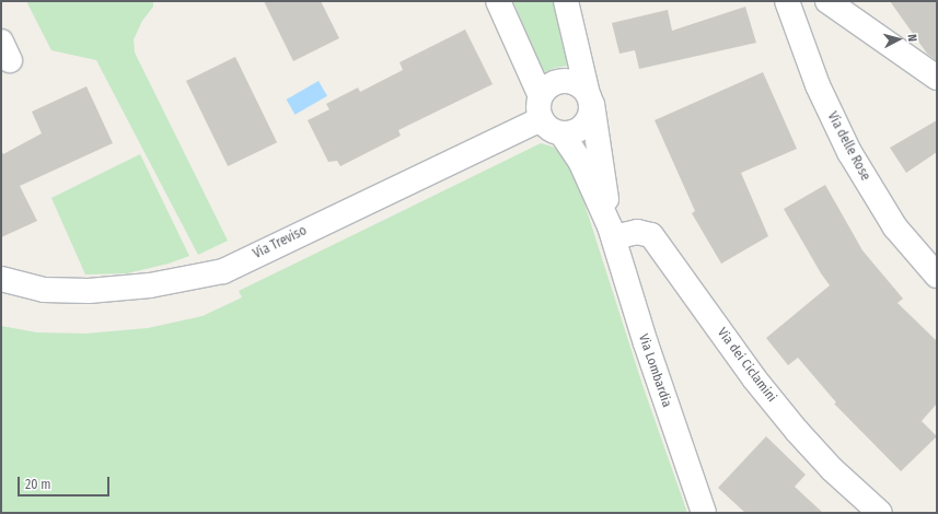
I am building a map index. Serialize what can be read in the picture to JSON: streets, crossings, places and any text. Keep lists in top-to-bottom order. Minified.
{"streets":{"street":["Via delle Rose","Via Treviso","Via dei Ciclamini","Via Lombardia"]},"crossings":[["Via Treviso","Via Lombardia"],["Via dei Ciclamini","Via Lombardia"]],"scale_bar":"20 m","north":"right"}
